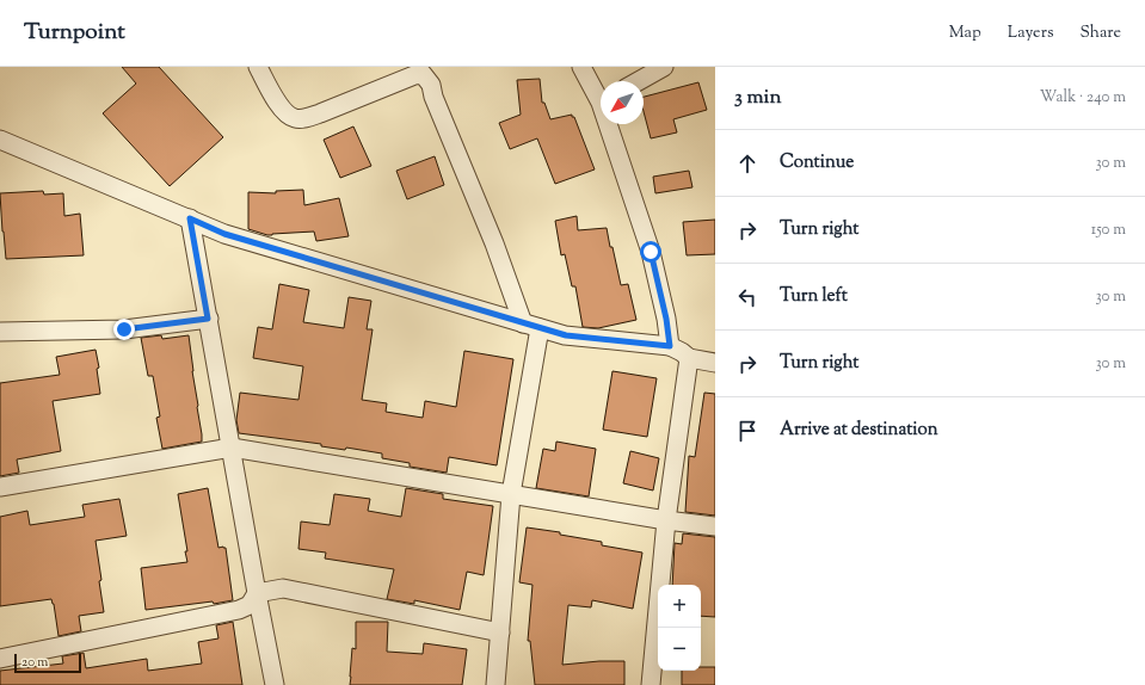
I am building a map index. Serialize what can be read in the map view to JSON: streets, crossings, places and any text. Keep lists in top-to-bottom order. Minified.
{"scale_bar":"20 m","north":"bottom left","page":{"header":"Turnpoint","nav":["Map","Layers","Share"],"heading":["3 min","Walk · 240 m"],"list":[["Continue","30 m"],["Turn right","150 m"],["Turn left","30 m"],["Turn right","30 m"],"Arrive at destination"],"map_buttons":["+","−"],"scale":"20 m"}}
